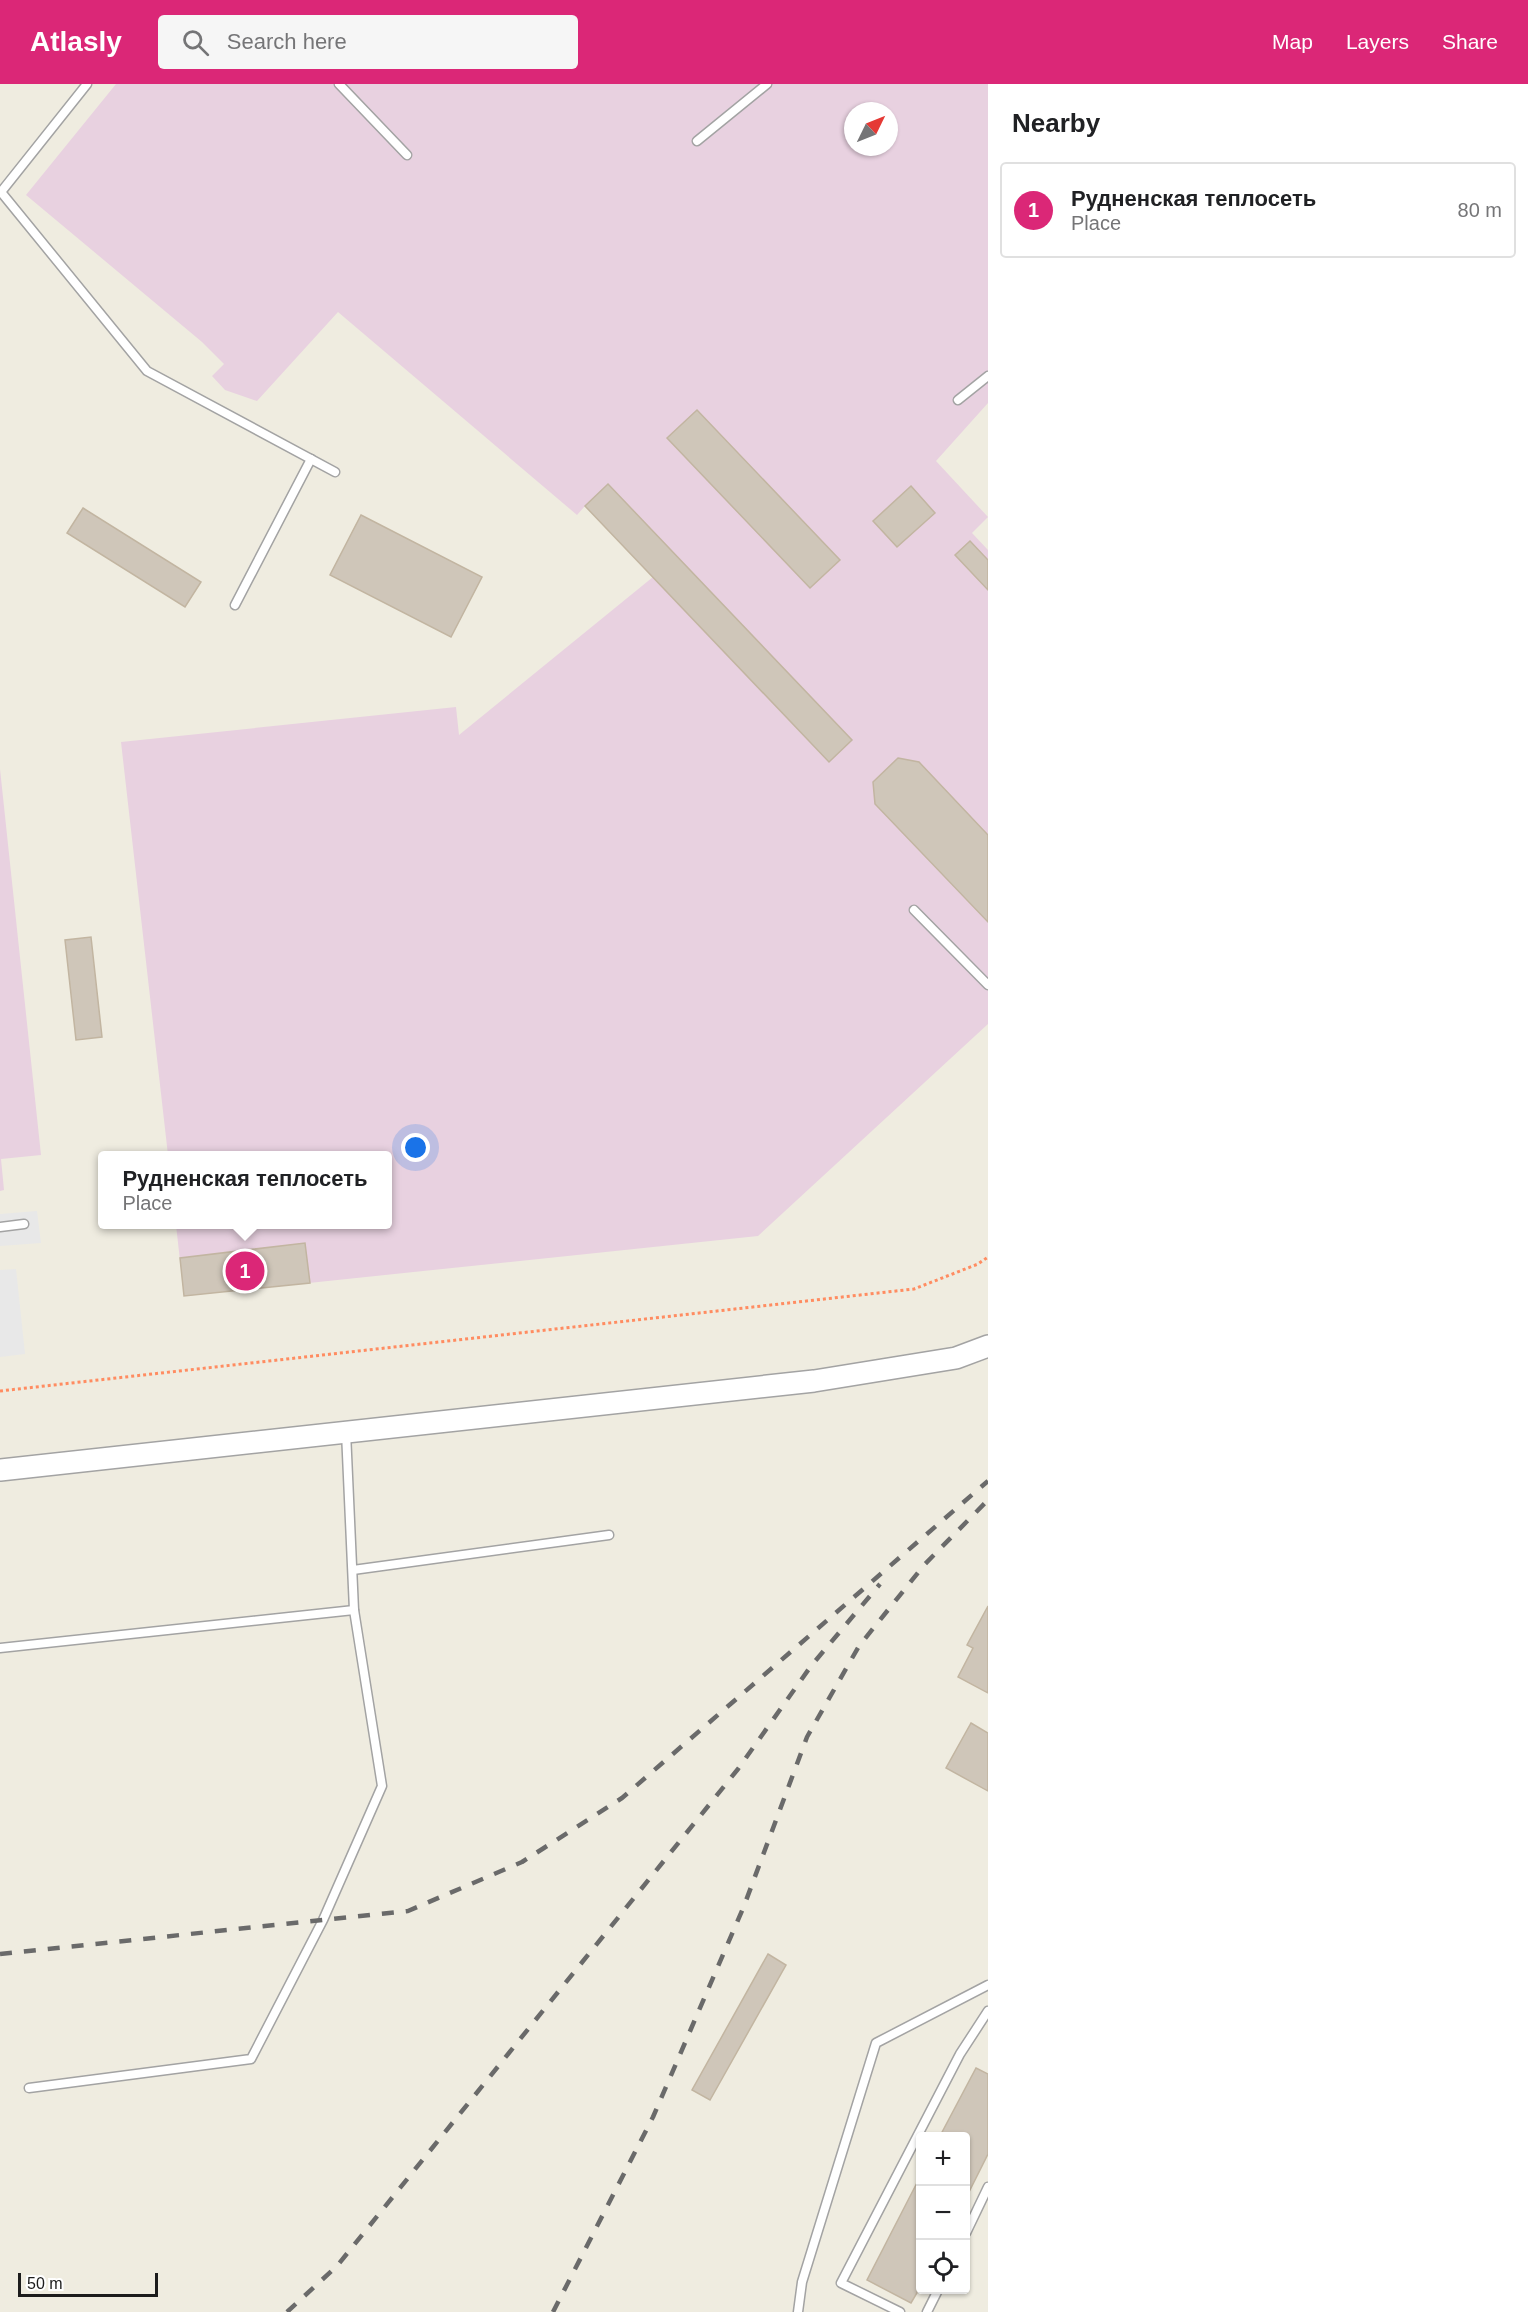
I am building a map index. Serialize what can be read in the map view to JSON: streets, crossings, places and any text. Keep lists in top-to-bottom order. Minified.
{"scale_bar":"50 m","north":"top right","page":{"header":"Atlasly","search":"Search here","nav":["Map","Layers","Share"],"heading":"Nearby","list":[{"mark":"1","name":"Рудненская теплосеть","note":"Place","value":"80 m"}],"popup":["Рудненская теплосеть","Place"],"pins":"1","map_buttons":["+","−"],"scale":"50 m"}}
